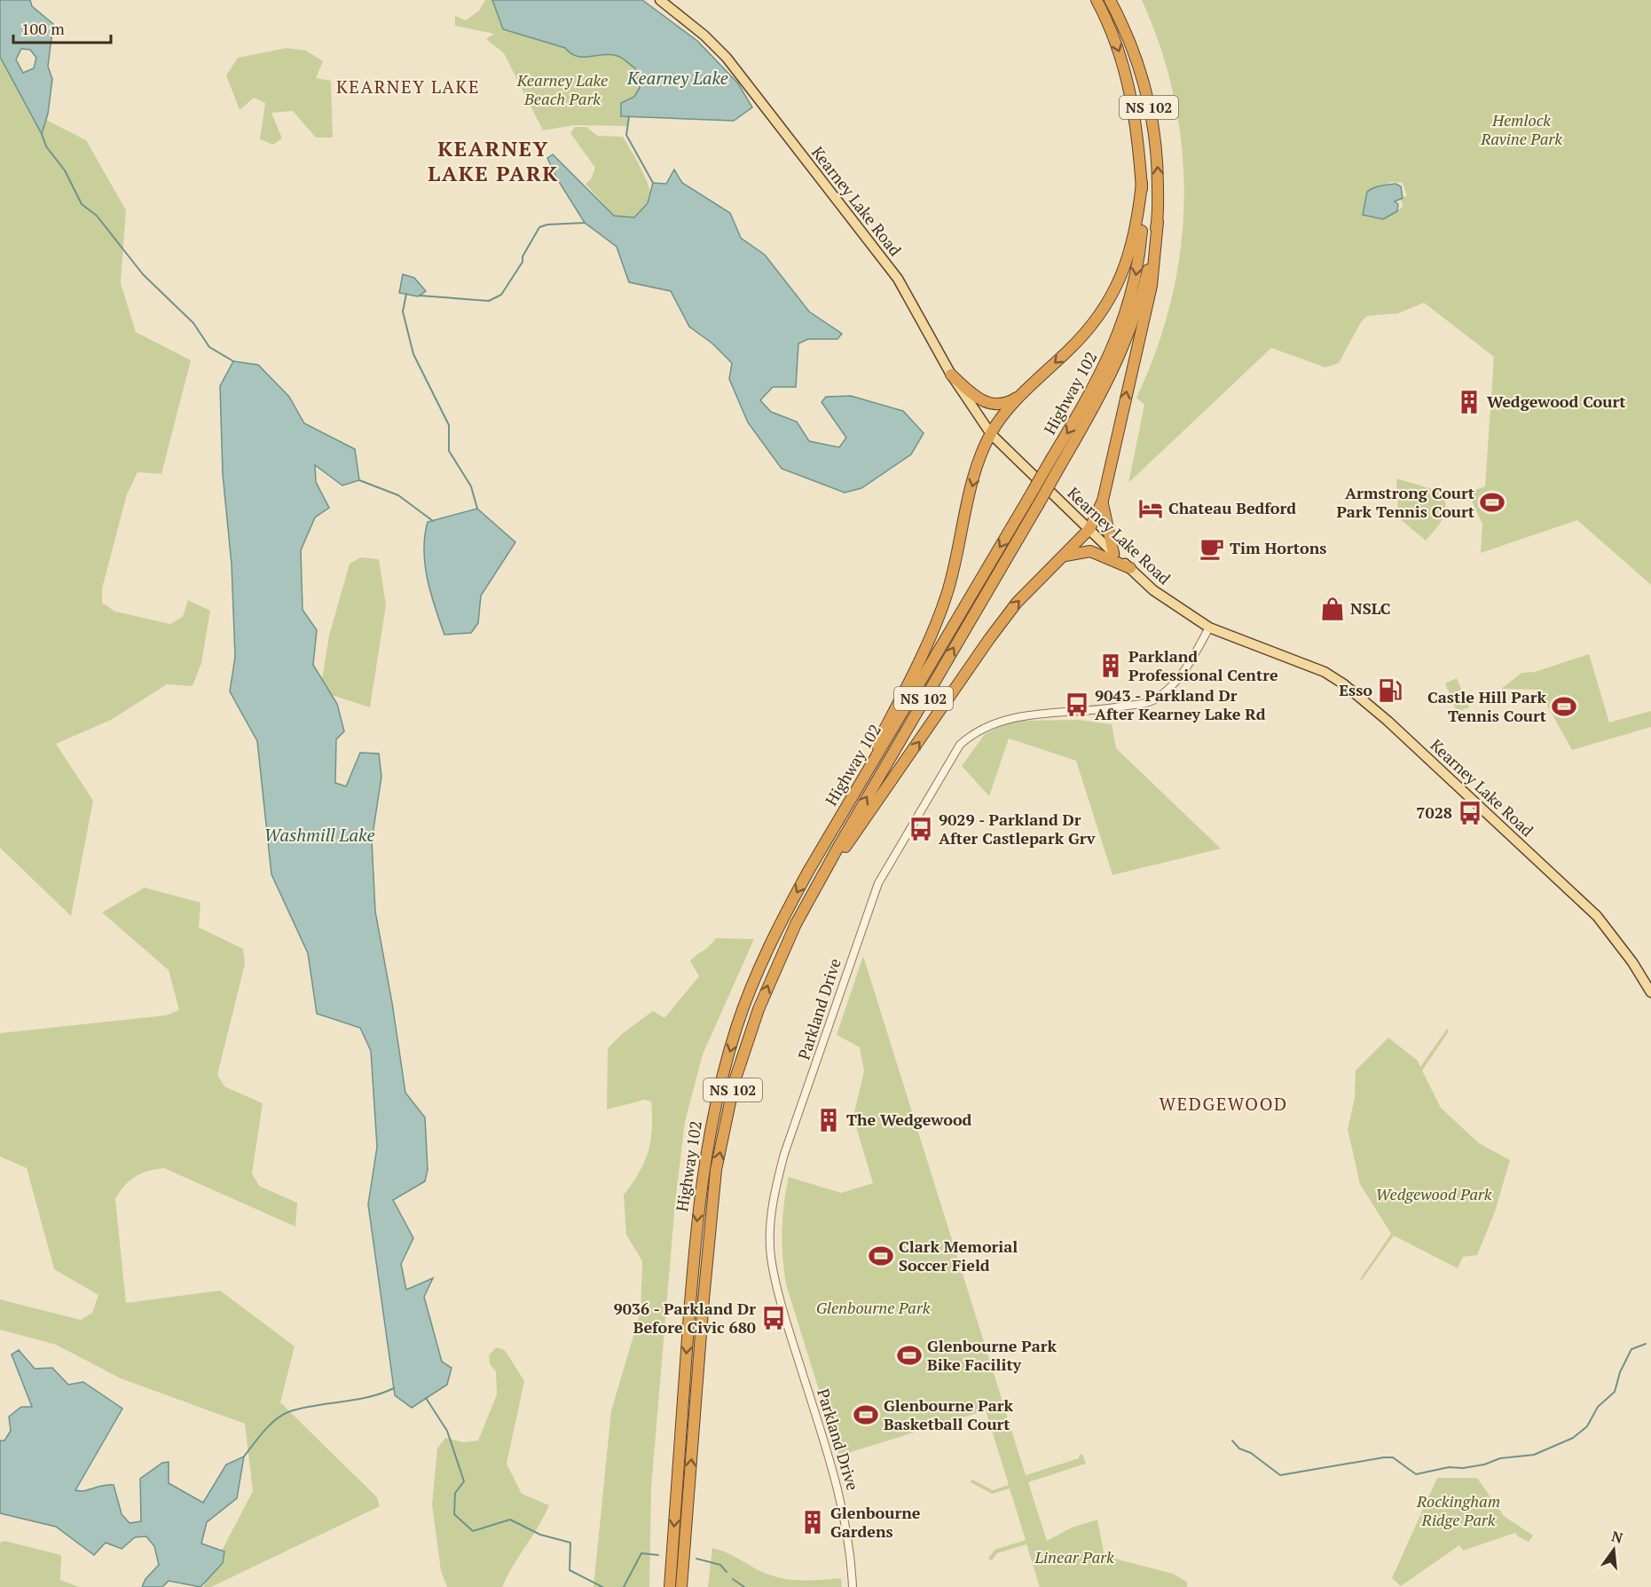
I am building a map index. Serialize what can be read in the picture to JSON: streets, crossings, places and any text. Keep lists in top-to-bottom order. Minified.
{"streets":{"highway":["NS 102","Highway 102"],"main road":["Kearney Lake Road"],"street":["Parkland Drive"]},"crossings":[["Kearney Lake Road","Parkland Drive"]],"districts":["KEARNEY LAKE","KEARNEY LAKE PARK","WEDGEWOOD"],"water":["Kearney Lake","Washmill Lake"],"parks":["Kearney Lake Beach Park","Hemlock Ravine Park","Wedgewood Park","Glenbourne Park","Rockingham Ridge Park","Linear Park"],"places":{"building":["Wedgewood Court","Parkland Professional Centre","The Wedgewood","Glenbourne Gardens"],"sports":["Armstrong Court Park Tennis Court","Castle Hill Park Tennis Court","Clark Memorial Soccer Field","Glenbourne Park Bike Facility","Glenbourne Park Basketball Court"],"hotel":["Chateau Bedford"],"cafe":["Tim Hortons"],"shop":["NSLC"],"fuel station":["Esso"],"bus stop":["9043 - Parkland Dr After Kearney Lake Rd","7028","9029 - Parkland Dr After Castlepark Grv","9036 - Parkland Dr Before Civic 680"]},"scale_bar":"100 m","north":"top"}
